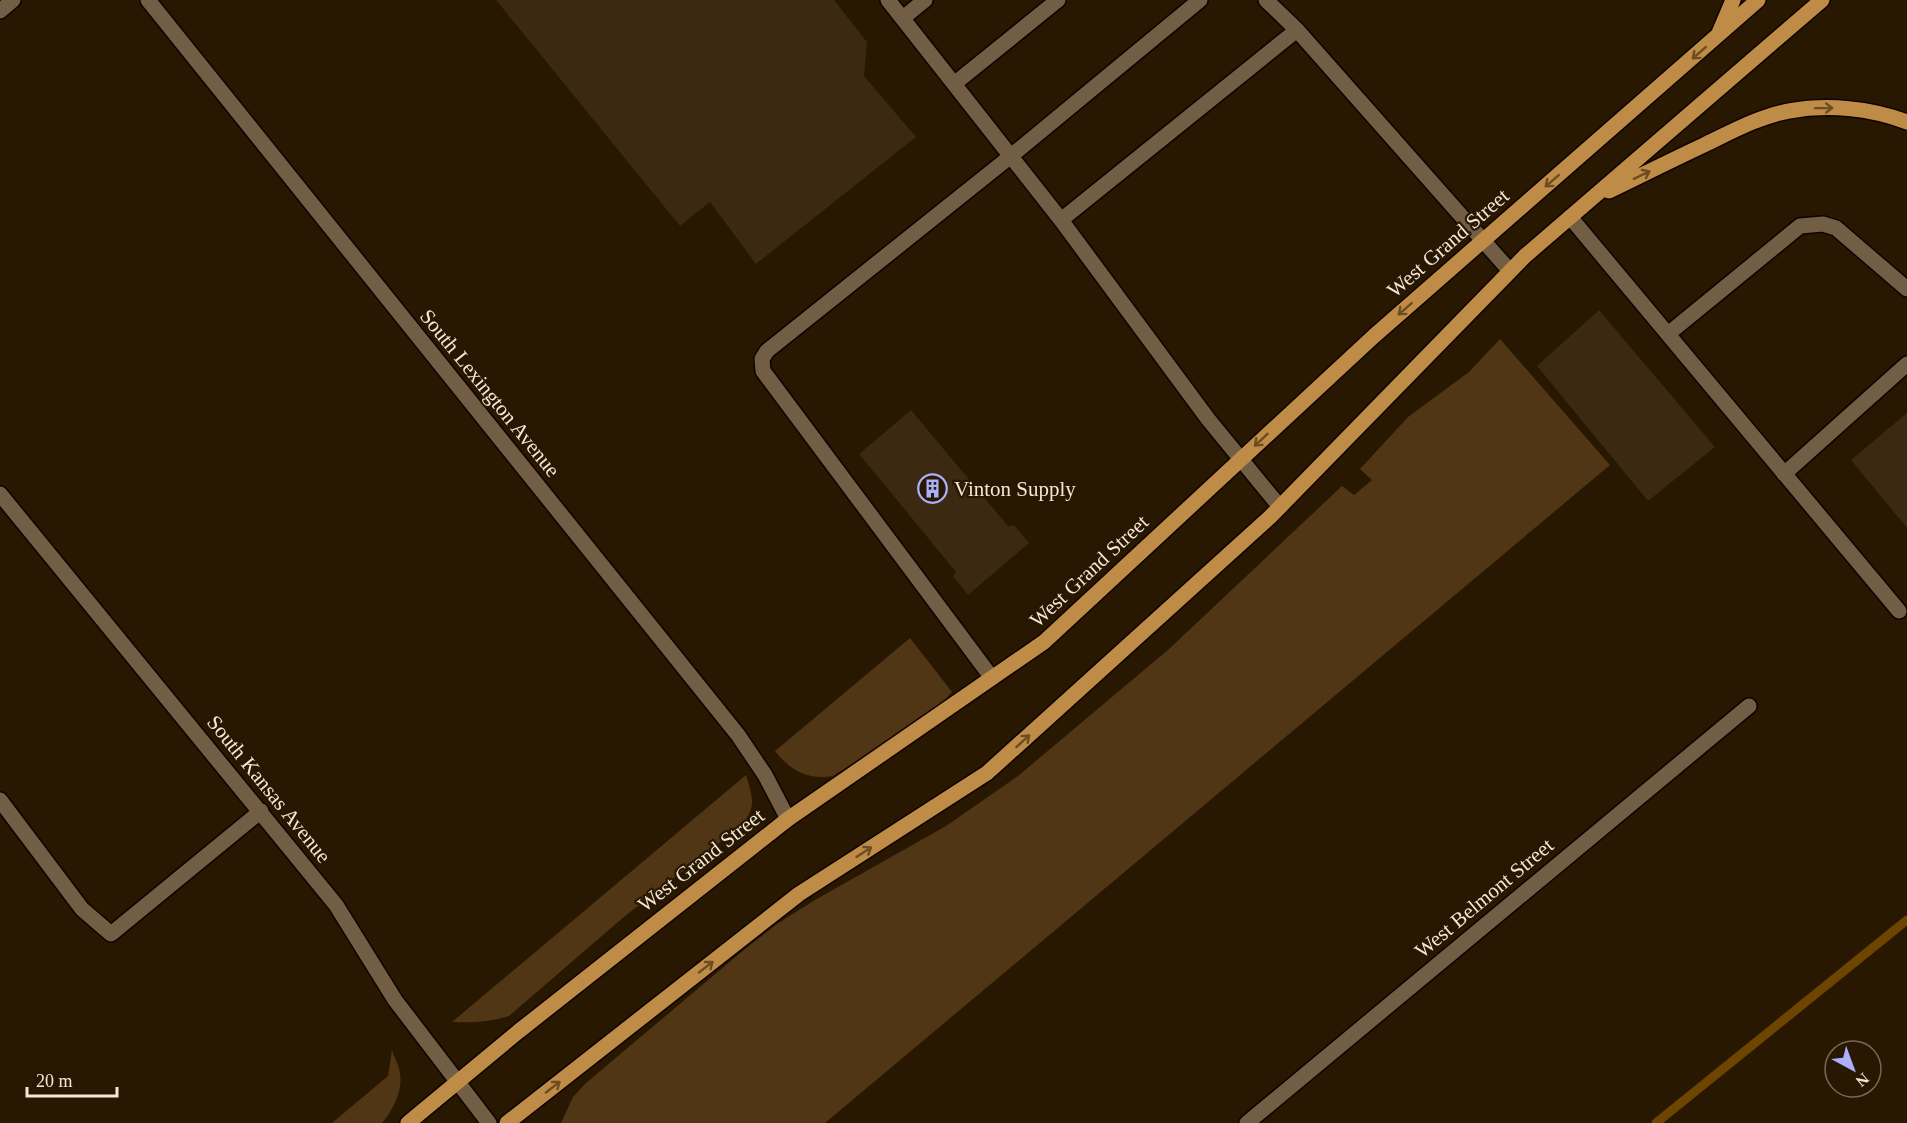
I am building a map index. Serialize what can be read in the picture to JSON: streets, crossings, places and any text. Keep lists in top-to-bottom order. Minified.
{"streets":{"main road":["West Grand Street"],"street":["South Lexington Avenue","South Kansas Avenue","West Belmont Street"]},"crossings":[["West Grand Street","South Lexington Avenue"],["West Grand Street","South Kansas Avenue"]],"places":{"building":["Vinton Supply"]},"scale_bar":"20 m","north":"bottom right"}
